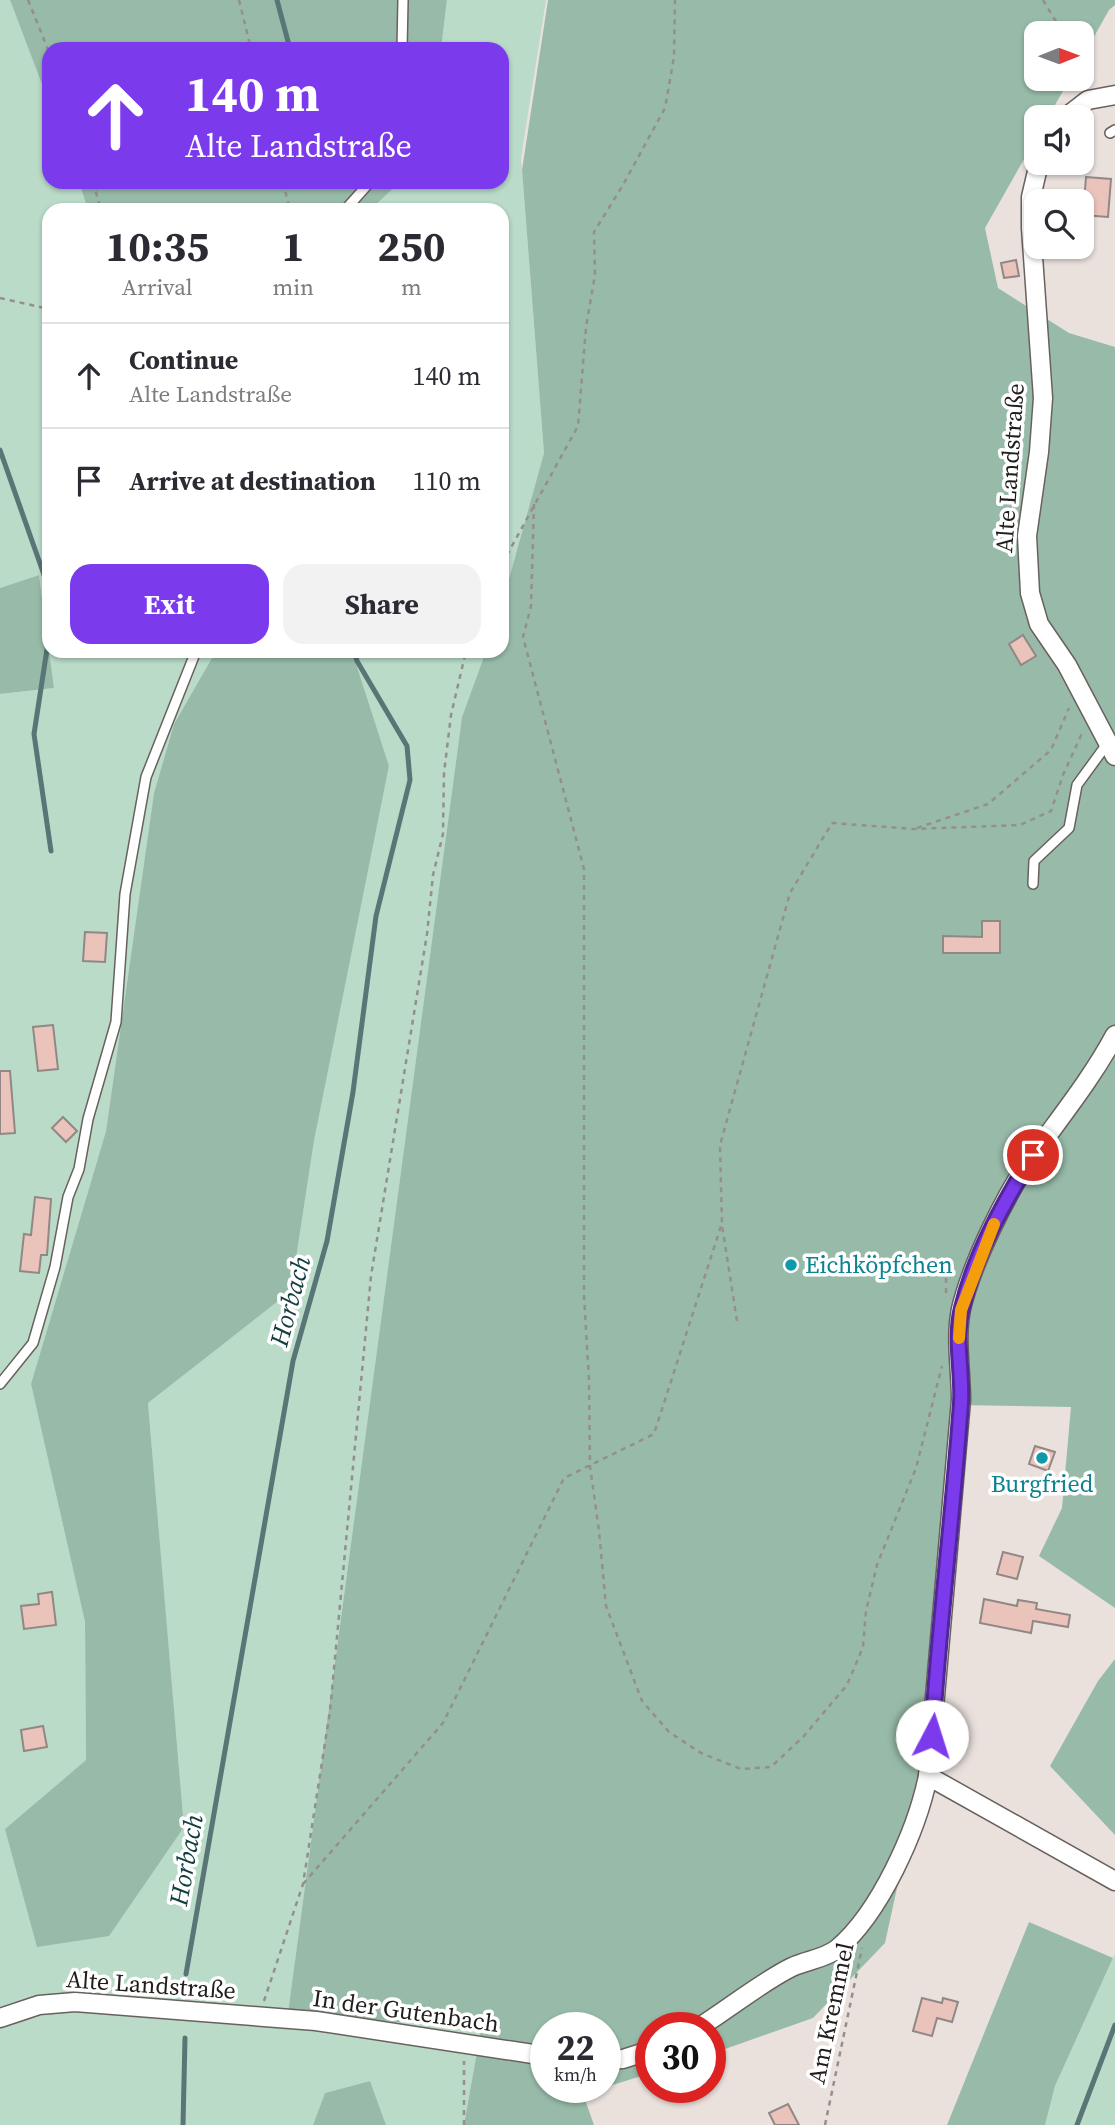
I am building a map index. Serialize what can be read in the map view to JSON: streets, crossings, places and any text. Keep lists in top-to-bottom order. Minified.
{"streets":{"street":["Alte Landstraße","In der Gutenbach"],"path":["Am Kremmel"]},"crossings":[["Alte Landstraße","In der Gutenbach"]],"water":["Horbach"],"places":["Eichköpfchen","Burgfried"],"north":"right","page":{"turn":["140 m","Alte Landstraße"],"eta":["10:35","Arrival","1","min","250","m"],"list":[{"name":"Continue","note":"Alte Landstraße","value":"140 m"},{"name":"Arrive at destination","value":"110 m"}],"buttons":["Exit","Share"],"speed":"22 km/h","limit":"30"}}
